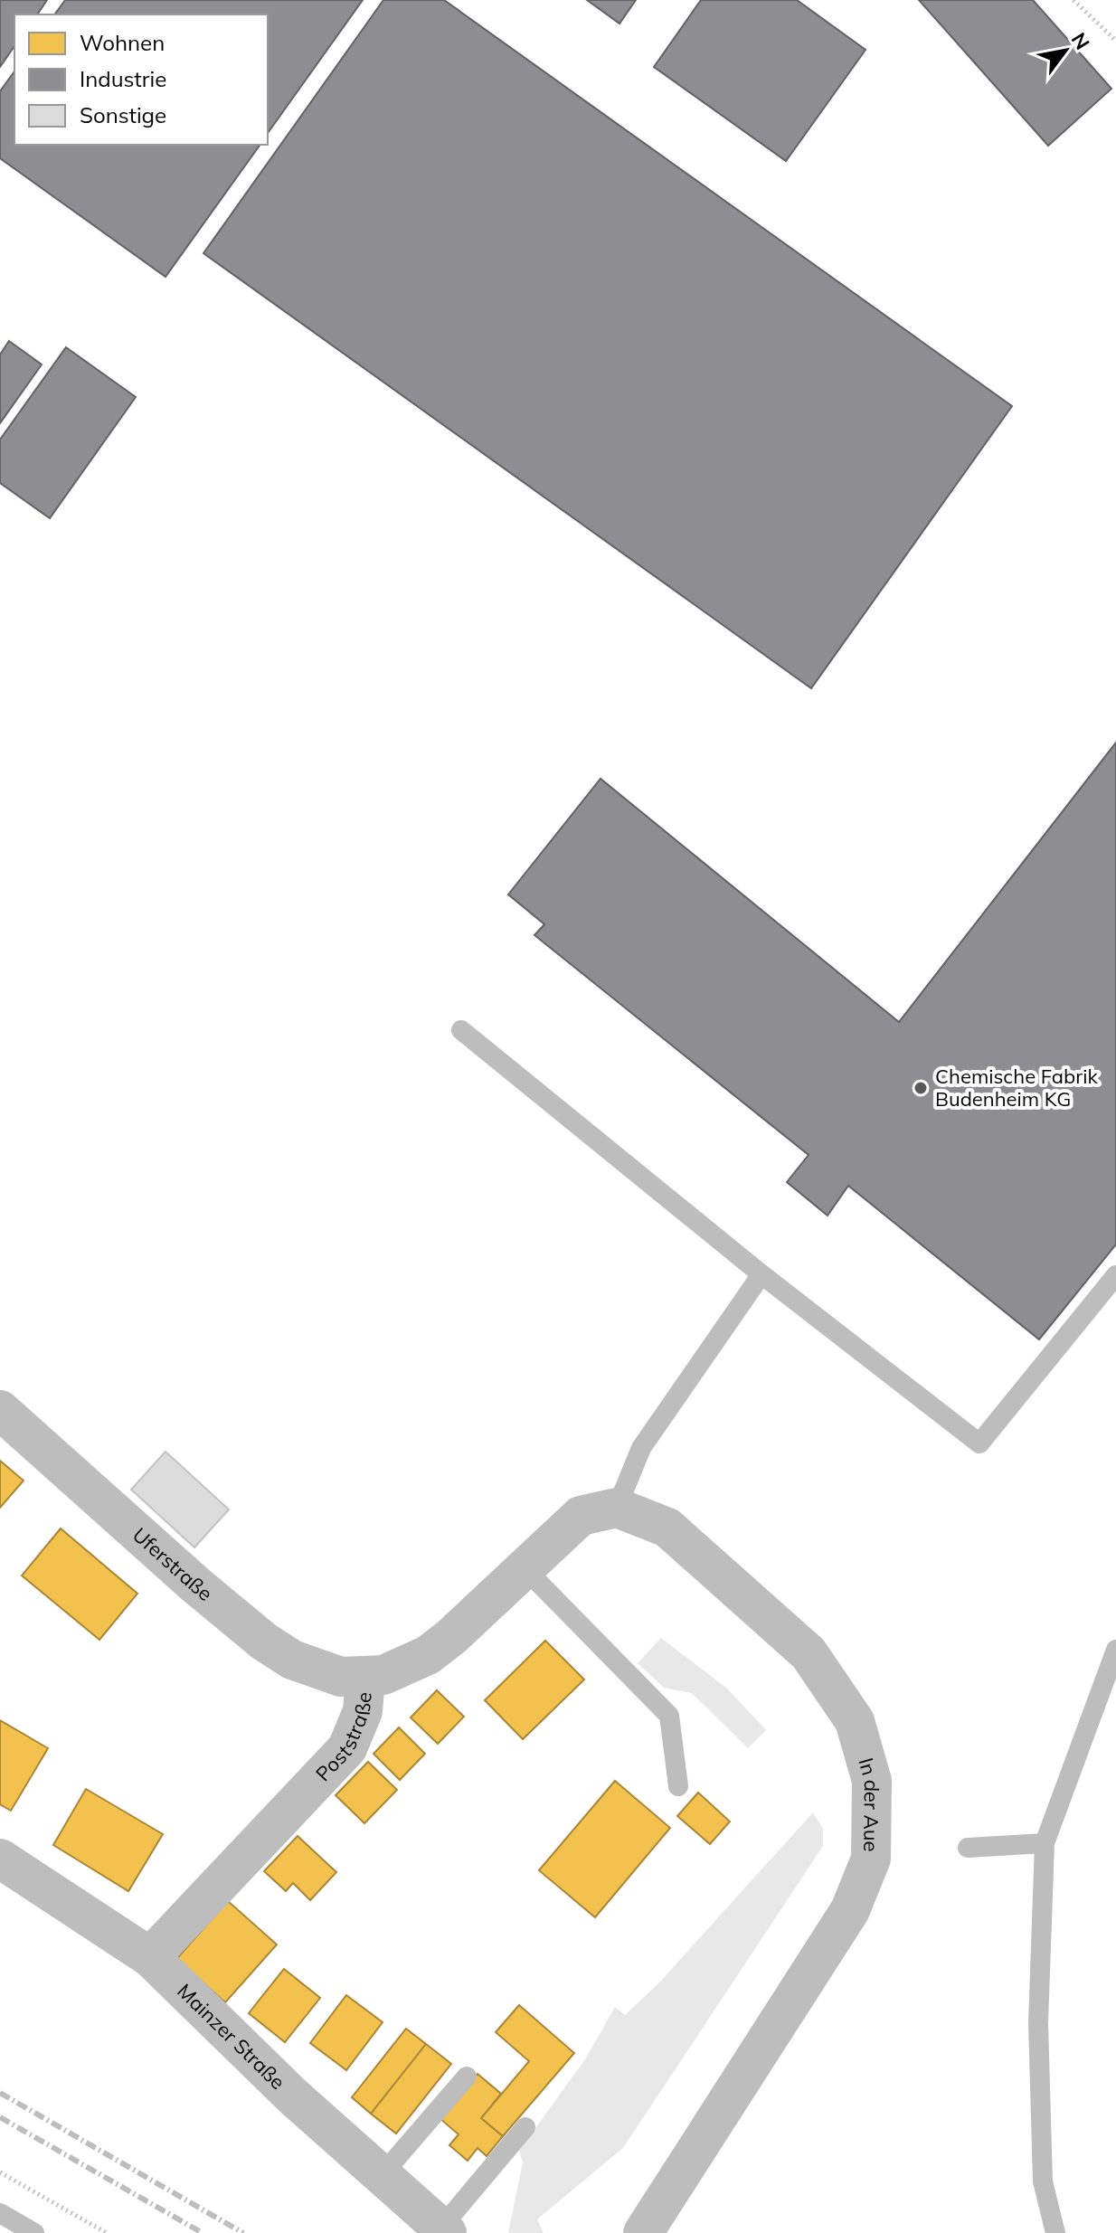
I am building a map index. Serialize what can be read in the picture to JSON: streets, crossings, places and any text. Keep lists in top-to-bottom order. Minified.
{"streets":{"street":["Uferstraße","Poststraße","In der Aue","Mainzer Straße"]},"crossings":[["Uferstraße","Poststraße"],["Poststraße","In der Aue"],["Poststraße","Mainzer Straße"]],"places":["Chemische Fabrik Budenheim KG"],"legend":["Wohnen","Industrie","Sonstige"],"north":"top right"}
